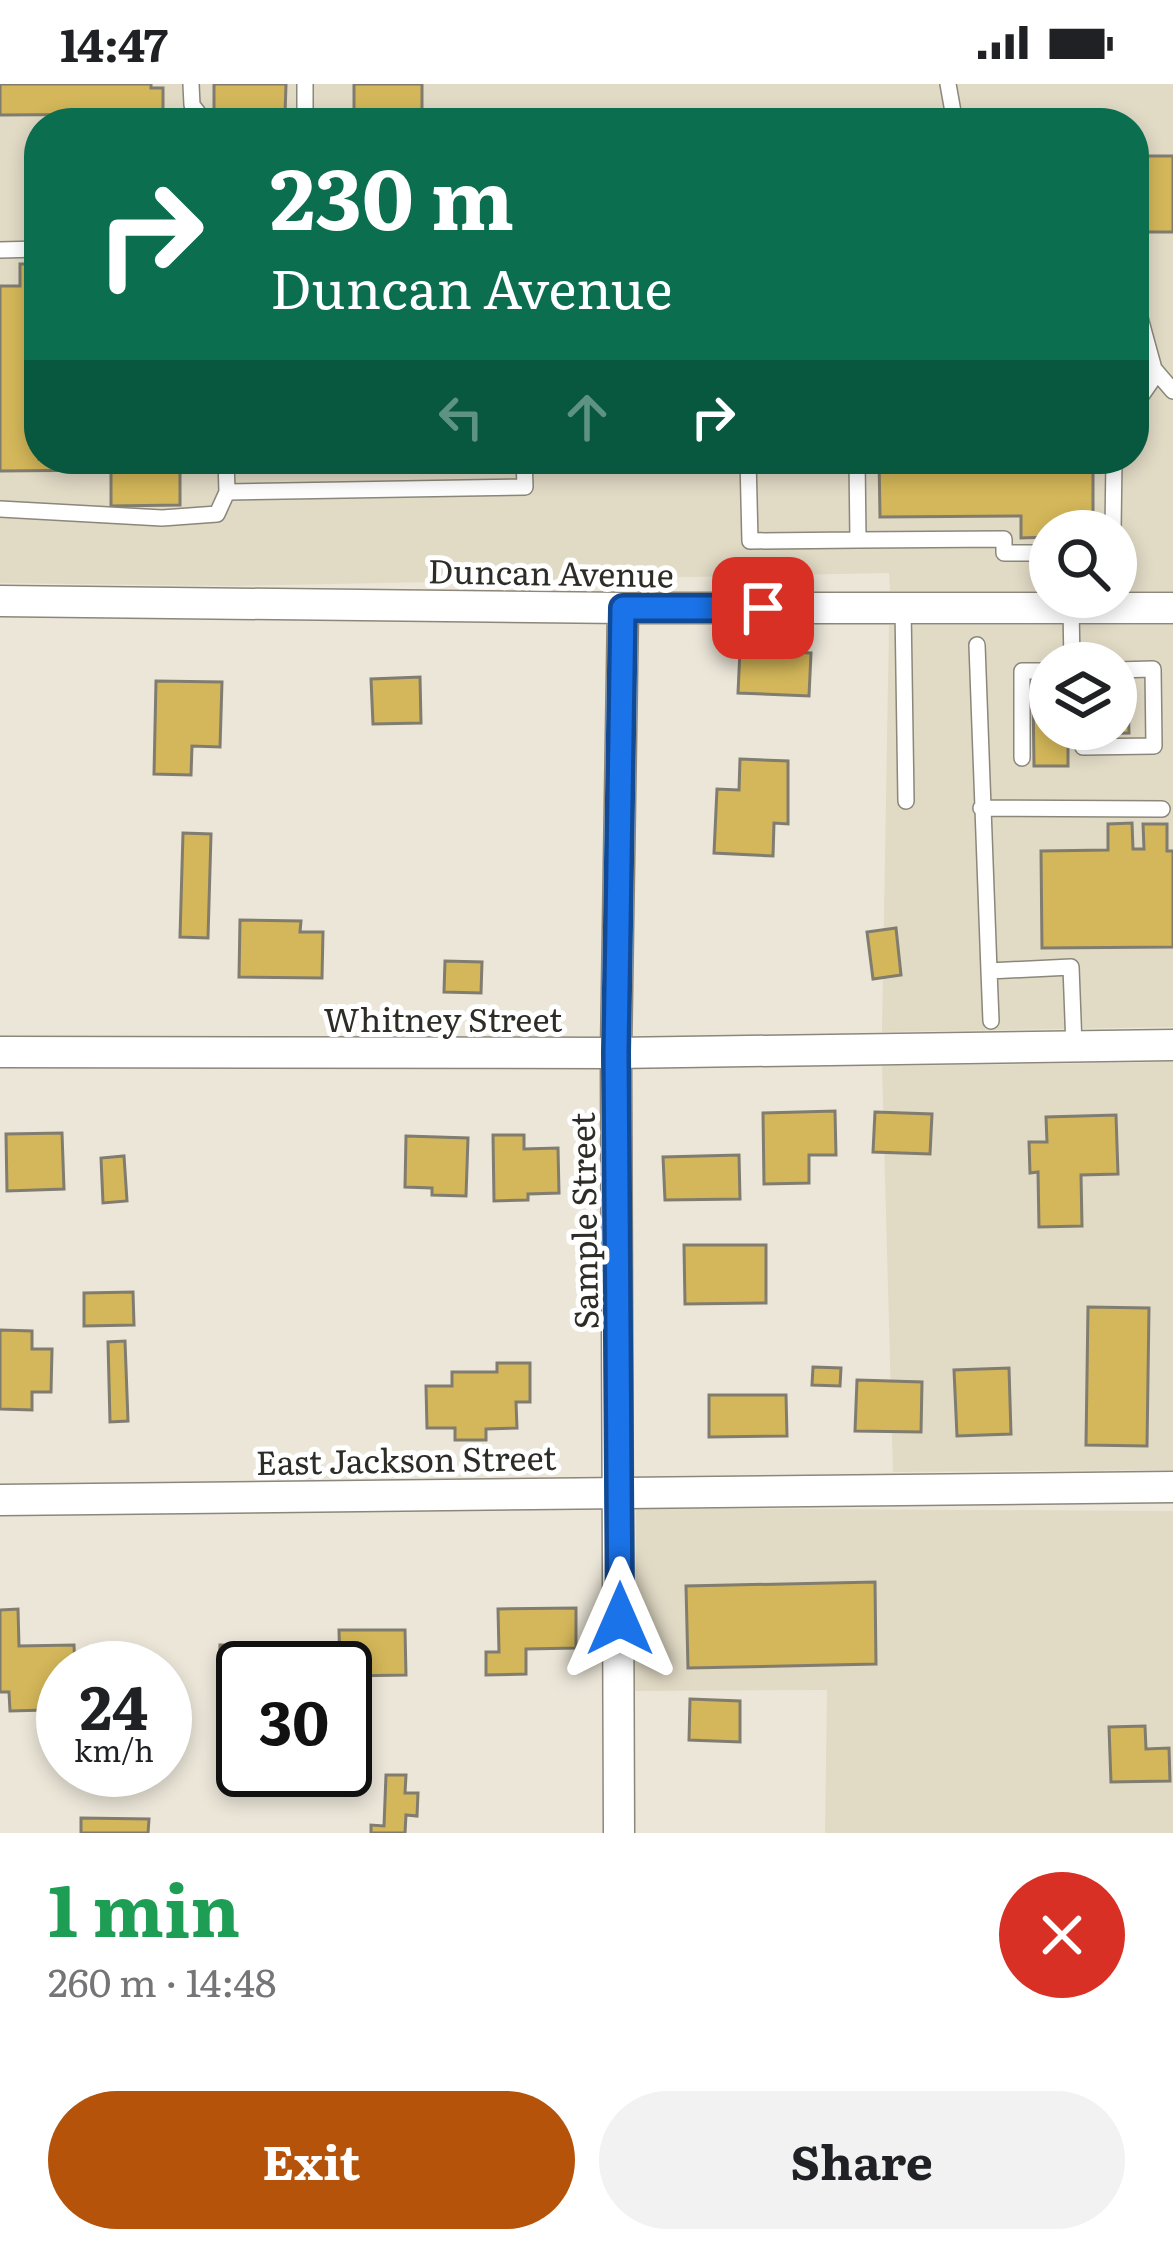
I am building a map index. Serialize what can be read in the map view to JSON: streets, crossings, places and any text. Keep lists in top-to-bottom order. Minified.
{"streets":{"street":["Duncan Avenue","Whitney Street","Sample Street","East Jackson Street"]},"crossings":[["Duncan Avenue","Sample Street"],["Whitney Street","Sample Street"],["Sample Street","East Jackson Street"]],"page":{"status":"14:47","turn":["230 m","Duncan Avenue"],"speed":"24 km/h","limit":"30","heading":["1 min","260 m · 14:48"],"buttons":["Exit","Share"]}}
